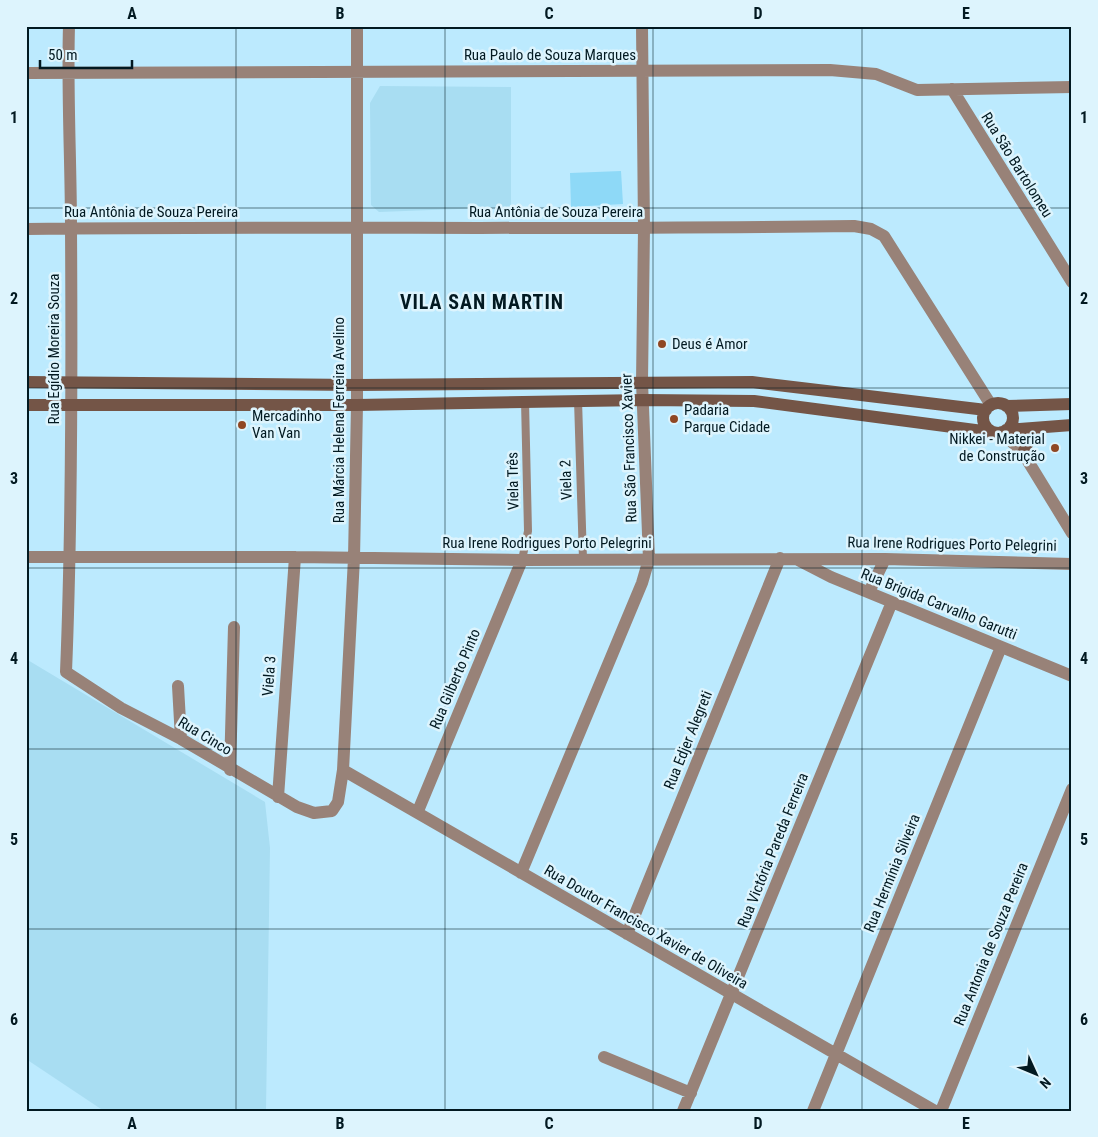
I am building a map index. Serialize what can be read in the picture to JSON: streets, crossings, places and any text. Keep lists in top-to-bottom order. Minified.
{"streets":{"street":["Rua Paulo de Souza Marques","Rua São Bartolomeu","Rua Antônia de Souza Pereira","Rua Egídio Moreira Souza","Rua Márcia Helena Ferreira Avelino","Rua São Francisco Xavier","Rua Irene Rodrigues Porto Pelegrini","Rua Brigida Carvalho Garutti","Viela 3","Rua Gilberto Pinto","Rua Cinco","Rua Edjer Alegreti","Rua Victória Pareda Ferreira","Rua Hermínia Silveira","Rua Doutor Francisco Xavier de Oliveira","Rua Antonia de Souza Pereira"],"lane":["Viela 2","Viela Três"]},"crossings":[["Rua Paulo de Souza Marques","Rua São Bartolomeu"],["Rua Paulo de Souza Marques","Rua Egídio Moreira Souza"],["Rua Paulo de Souza Marques","Rua Márcia Helena Ferreira Avelino"],["Rua Paulo de Souza Marques","Rua São Francisco Xavier"],["Rua Antônia de Souza Pereira","Rua Egídio Moreira Souza"],["Rua Antônia de Souza Pereira","Rua Márcia Helena Ferreira Avelino"],["Rua Antônia de Souza Pereira","Rua São Francisco Xavier"],["Rua Egídio Moreira Souza","Rua Irene Rodrigues Porto Pelegrini"],["Rua Egídio Moreira Souza","Rua Cinco"],["Rua Márcia Helena Ferreira Avelino","Rua Irene Rodrigues Porto Pelegrini"],["Rua Márcia Helena Ferreira Avelino","Rua Cinco"],["Rua Márcia Helena Ferreira Avelino","Rua Doutor Francisco Xavier de Oliveira"],["Rua São Francisco Xavier","Rua Irene Rodrigues Porto Pelegrini"],["Rua São Francisco Xavier","Rua Doutor Francisco Xavier de Oliveira"],["Viela 2","Rua Irene Rodrigues Porto Pelegrini"],["Viela Três","Rua Irene Rodrigues Porto Pelegrini"],["Viela Três","Rua Gilberto Pinto"],["Rua Irene Rodrigues Porto Pelegrini","Rua Brigida Carvalho Garutti"],["Rua Irene Rodrigues Porto Pelegrini","Viela 3"],["Rua Irene Rodrigues Porto Pelegrini","Rua Gilberto Pinto"],["Rua Irene Rodrigues Porto Pelegrini","Rua Edjer Alegreti"],["Rua Brigida Carvalho Garutti","Rua Victória Pareda Ferreira"],["Rua Brigida Carvalho Garutti","Rua Hermínia Silveira"],["Viela 3","Rua Cinco"],["Rua Gilberto Pinto","Rua Doutor Francisco Xavier de Oliveira"],["Rua Edjer Alegreti","Rua Doutor Francisco Xavier de Oliveira"],["Rua Victória Pareda Ferreira","Rua Doutor Francisco Xavier de Oliveira"],["Rua Hermínia Silveira","Rua Doutor Francisco Xavier de Oliveira"]],"districts":["VILA SAN MARTIN"],"places":["Deus é Amor","Padaria Parque Cidade","Mercadinho Van Van","Nikkei - Material de Construção"],"scale_bar":"50 m","north":"bottom right","grid":{"columns":["A","B","C","D","E"],"rows":["1","2","3","4","5","6"]}}
